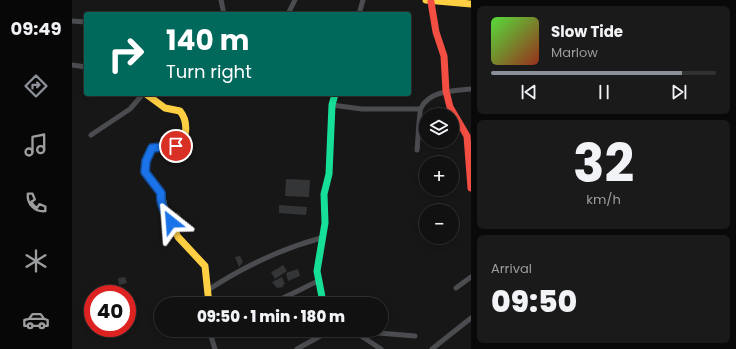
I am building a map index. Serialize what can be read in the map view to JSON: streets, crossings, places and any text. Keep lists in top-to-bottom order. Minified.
{"page":{"tabs":"09:49","turn":["140 m","Turn right"],"song":["Slow Tide","Marlow"],"map_buttons":["+","−"],"tile":[["32","km/h"],["Arrival","09:50"]],"limit":"40","trip":"09:50 · 1 min · 180 m"}}
